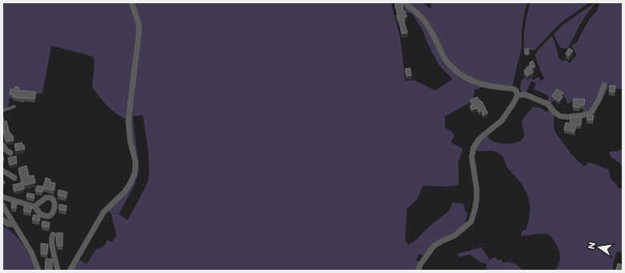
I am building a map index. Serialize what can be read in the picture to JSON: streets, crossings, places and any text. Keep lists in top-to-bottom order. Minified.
{"north":"left"}
